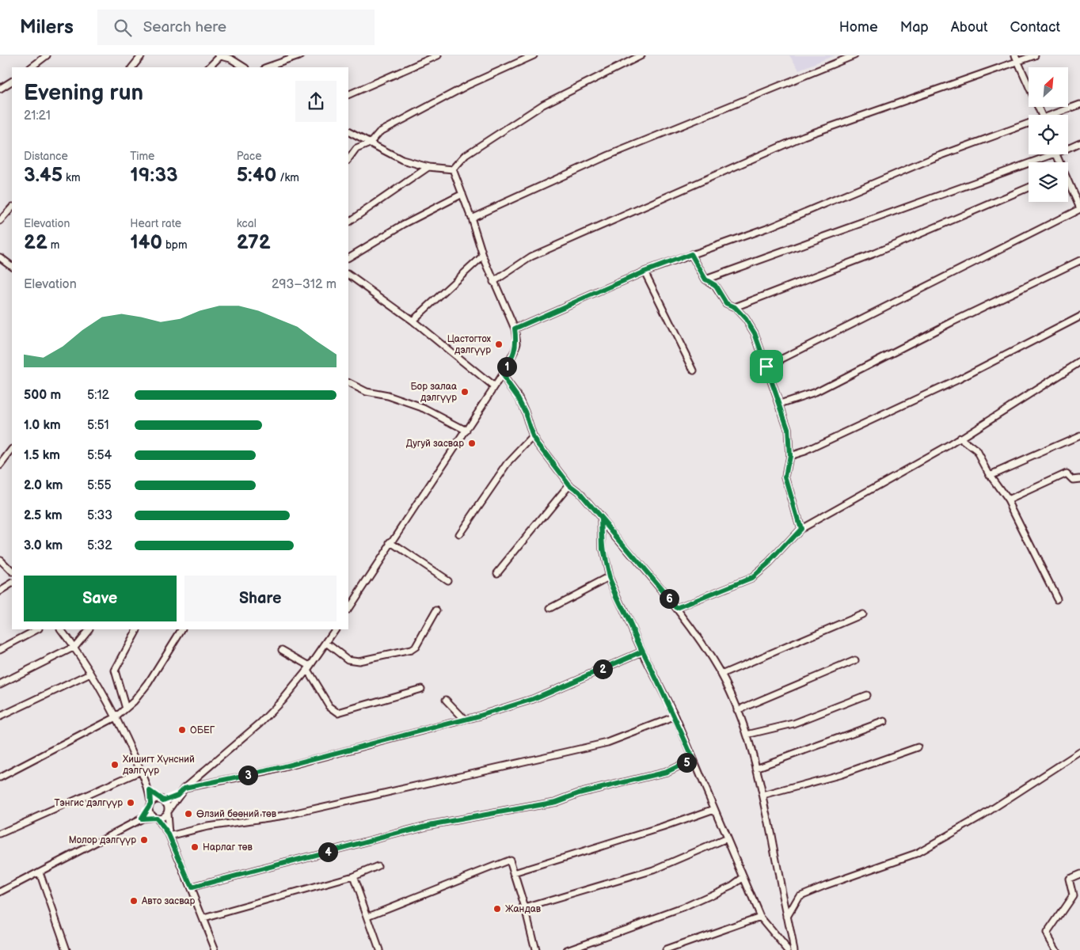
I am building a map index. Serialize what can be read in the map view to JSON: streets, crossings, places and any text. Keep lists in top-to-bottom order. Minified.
{"places":["Цастогтох дэлгүүр","Бор залаа дэлгүүр","Дугуй засвар","ОБЕГ","Хишигт Хүнсний дэлгүүр","Тэнгис дэлгүүр","Өлзий бөөний төв","Молор дэлгүүр","Нарлаг төв","Авто засвар","Жандав"],"north":"top right","page":{"header":"Milers","search":"Search here","nav":["Home","Map","About","Contact"],"heading":["Evening run","21:21"],"stats":[["Distance","3.45 km"],["Time","19:33"],["Pace","5:40 /km"],["Elevation","22 m"],["Heart rate","140 bpm"],["kcal","272"]],"chart":["Elevation","293–312 m"],"pins":["1","6","2","5","3","4"],"list":[{"name":"500 m","note":"5:12"},{"name":"1.0 km","note":"5:51"},{"name":"1.5 km","note":"5:54"},{"name":"2.0 km","note":"5:55"},{"name":"2.5 km","note":"5:33"},{"name":"3.0 km","note":"5:32"}],"buttons":["Save","Share"]}}
